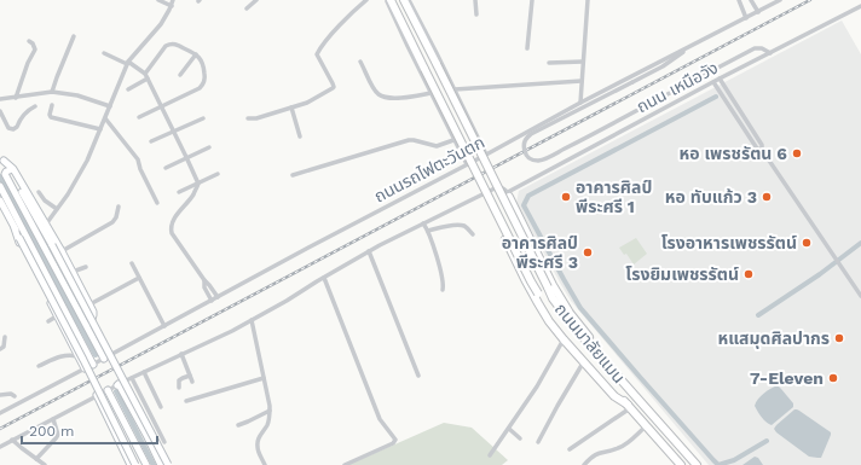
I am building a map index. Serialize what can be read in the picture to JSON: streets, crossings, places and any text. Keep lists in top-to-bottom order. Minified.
{"streets":{"highway":["ถนนมาลัยแมน"],"street":["ถนน เหนือวัง","ถนนรถไฟตะวันตก"]},"places":["หอ เพรชรัตน 6","อาคารศิลป์ พีระศรี 1","หอ ทับแก้ว 3","โรงอาหารเพชรรัตน์","อาคารศิลป์ พีระศรี 3","โรงยิมเพชรรัตน์","หแสมุดศิลปากร","7-Eleven"],"scale_bar":"200 m"}
